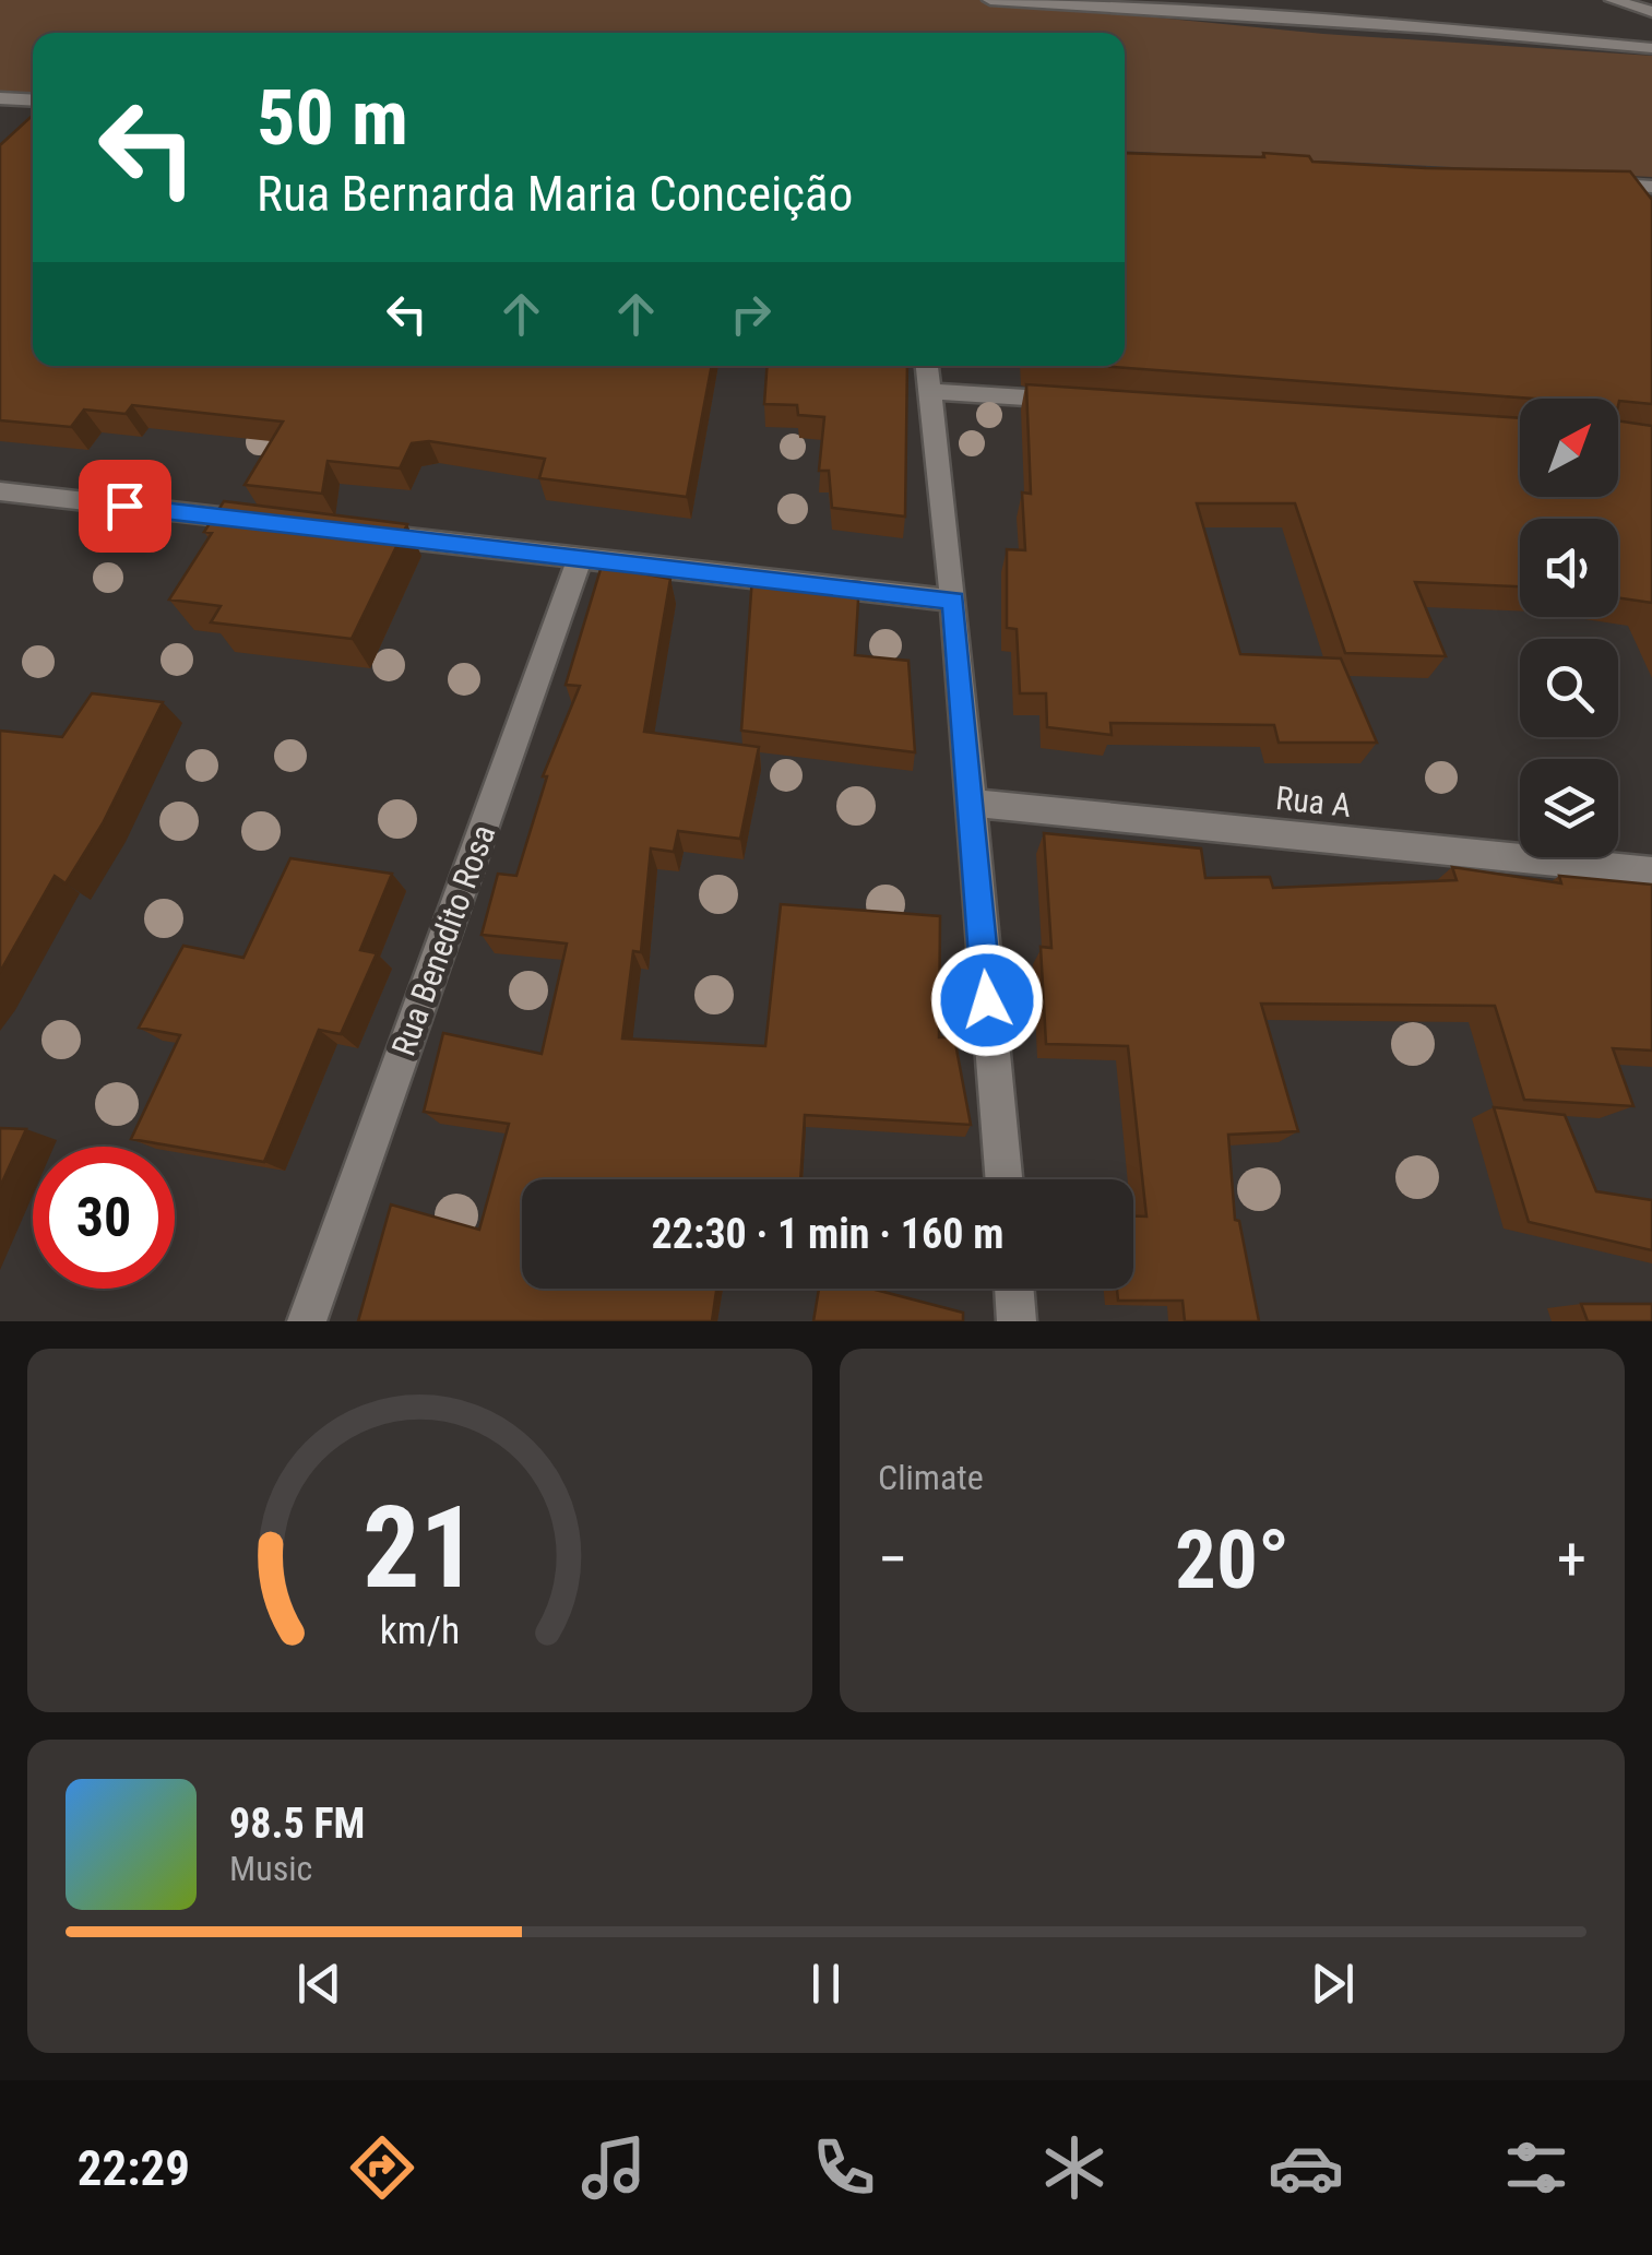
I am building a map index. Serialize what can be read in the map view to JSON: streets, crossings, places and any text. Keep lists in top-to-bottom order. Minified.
{"streets":{"street":["Rua A","Rua Benedito Rosa"]},"north":"top right","page":{"turn":["50 m","Rua Bernarda Maria Conceição"],"limit":"30","trip":"22:30 · 1 min · 160 m","tile":"Climate","heat":["−","20°","+"],"song":["98.5 FM","Music"],"tabs":"22:29","gauge":["21","km/h"]}}
